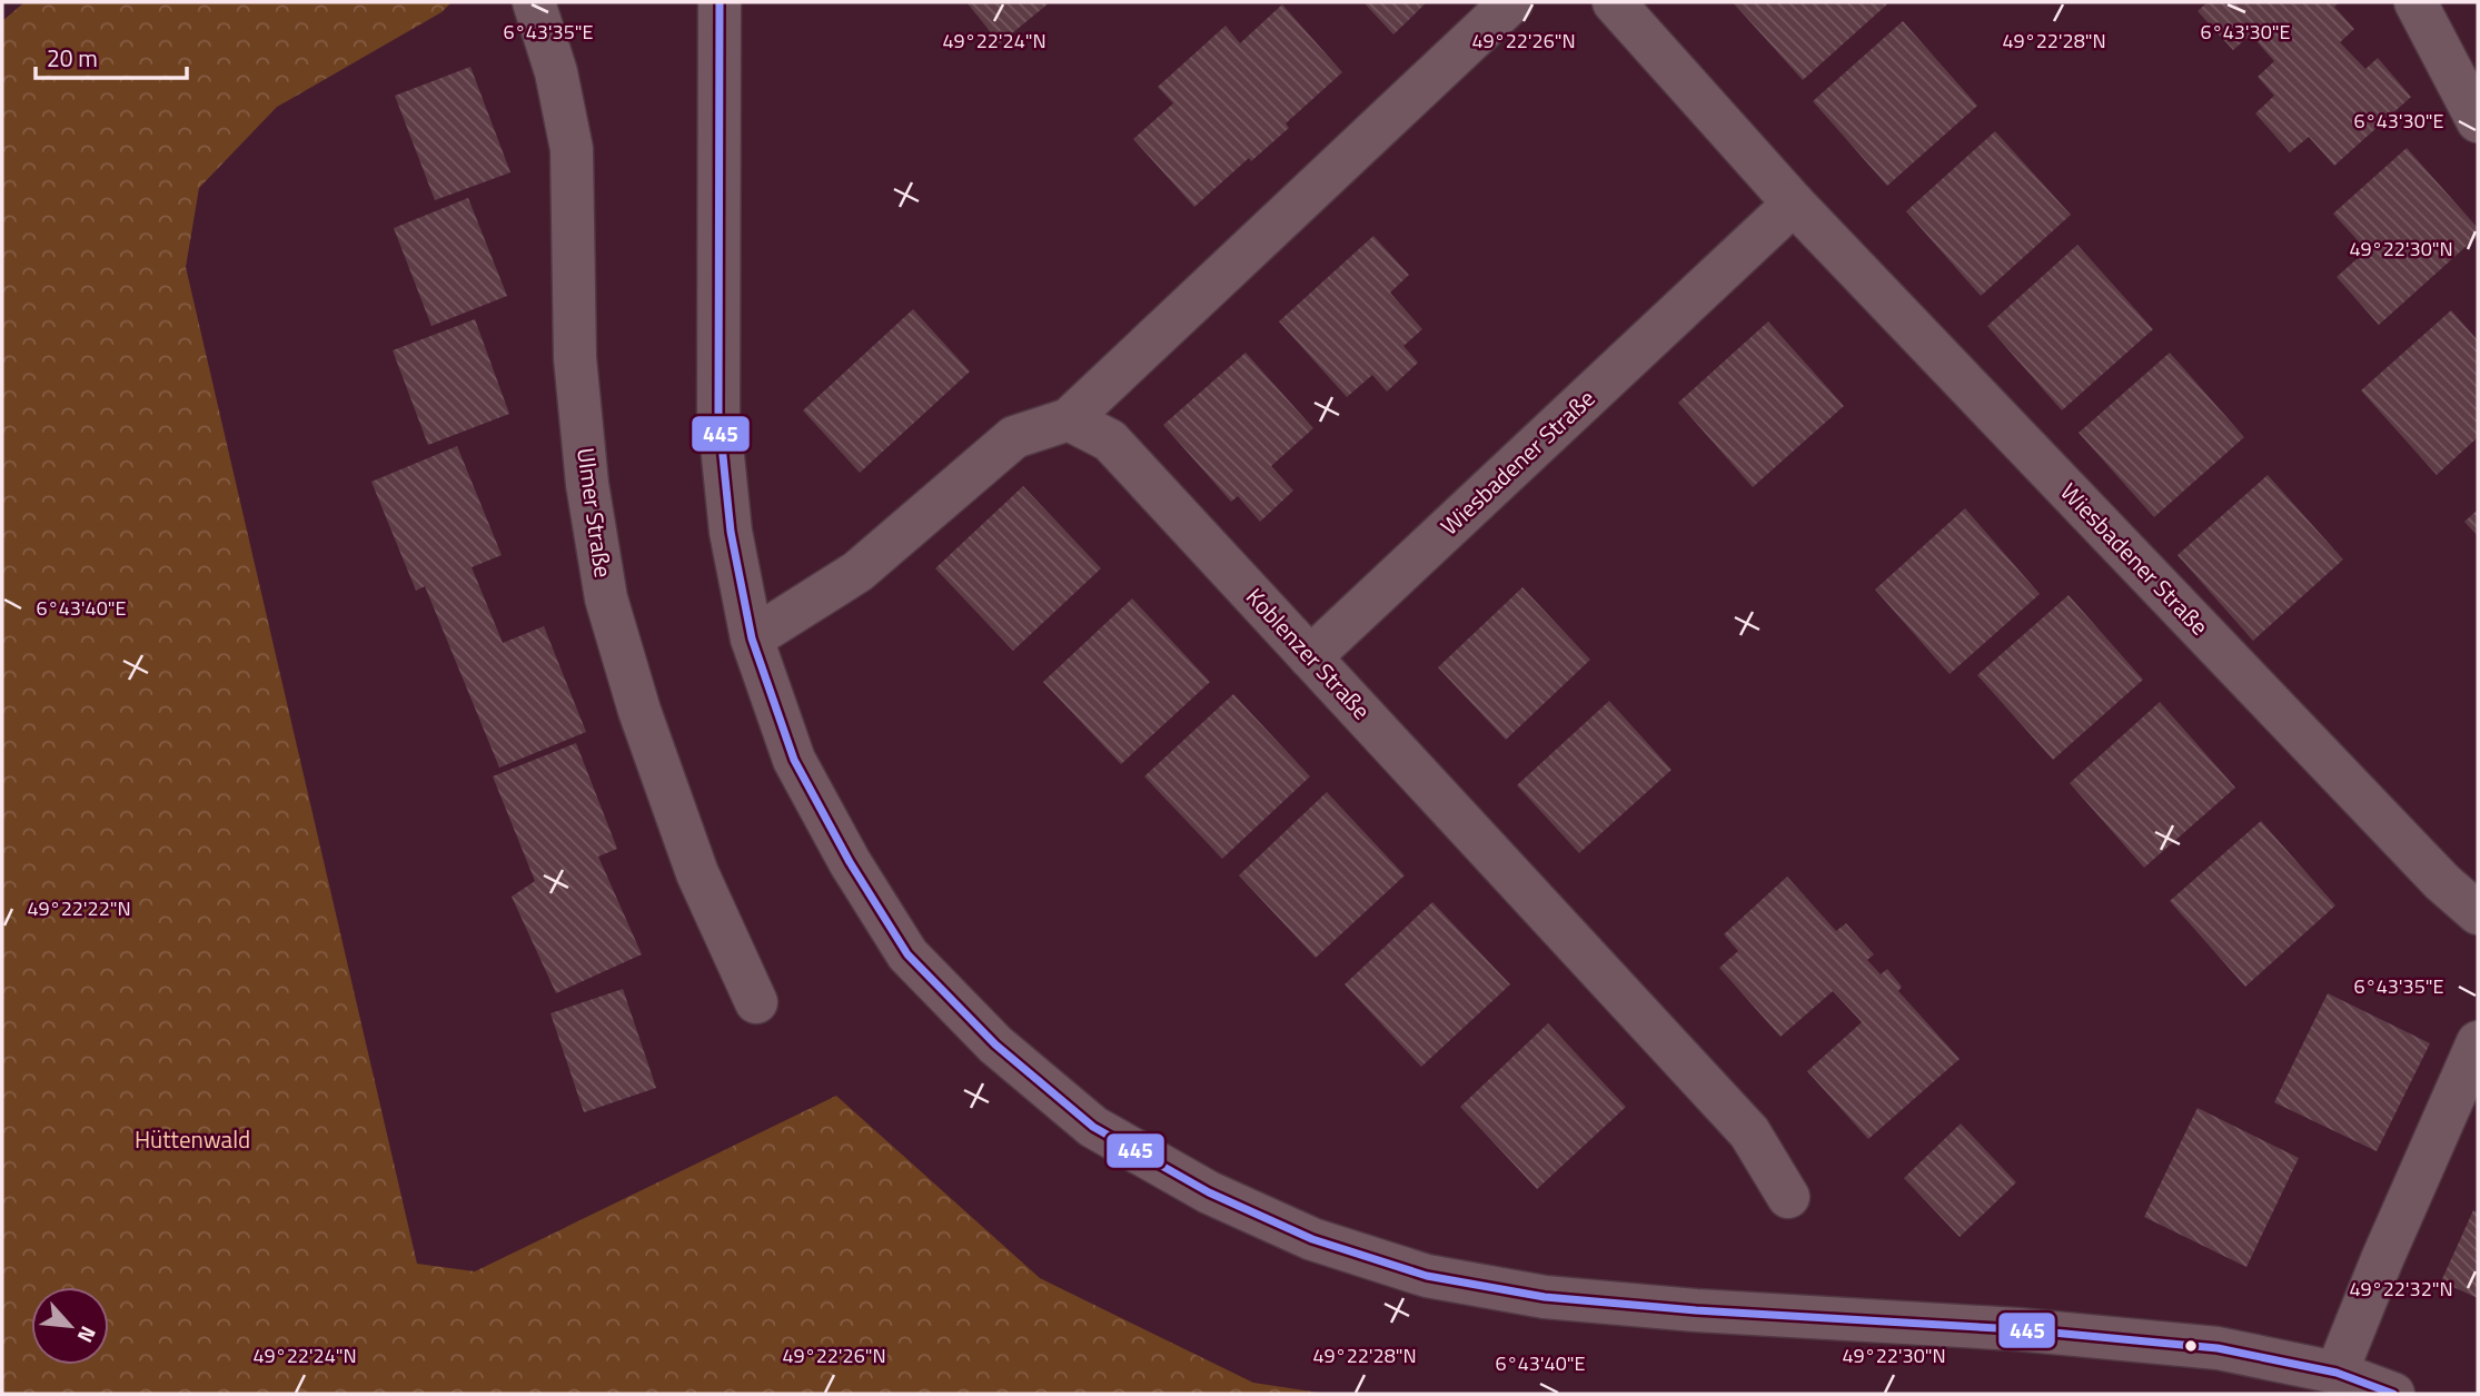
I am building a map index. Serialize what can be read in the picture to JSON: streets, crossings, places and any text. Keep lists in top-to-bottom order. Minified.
{"streets":{"street":["Wiesbadener Straße","Ulmer Straße","Koblenzer Straße"]},"crossings":[["Wiesbadener Straße","Koblenzer Straße"]],"parks":["Hüttenwald"],"lines":["transit line 445"],"scale_bar":"20 m","north":"bottom right","coordinates":["6°43'35\"E","6°43'30\"E","49°22'24\"N","49°22'26\"N","49°22'28\"N","49°22'30\"N","6°43'40\"E","49°22'22\"N","49°22'32\"N"]}
